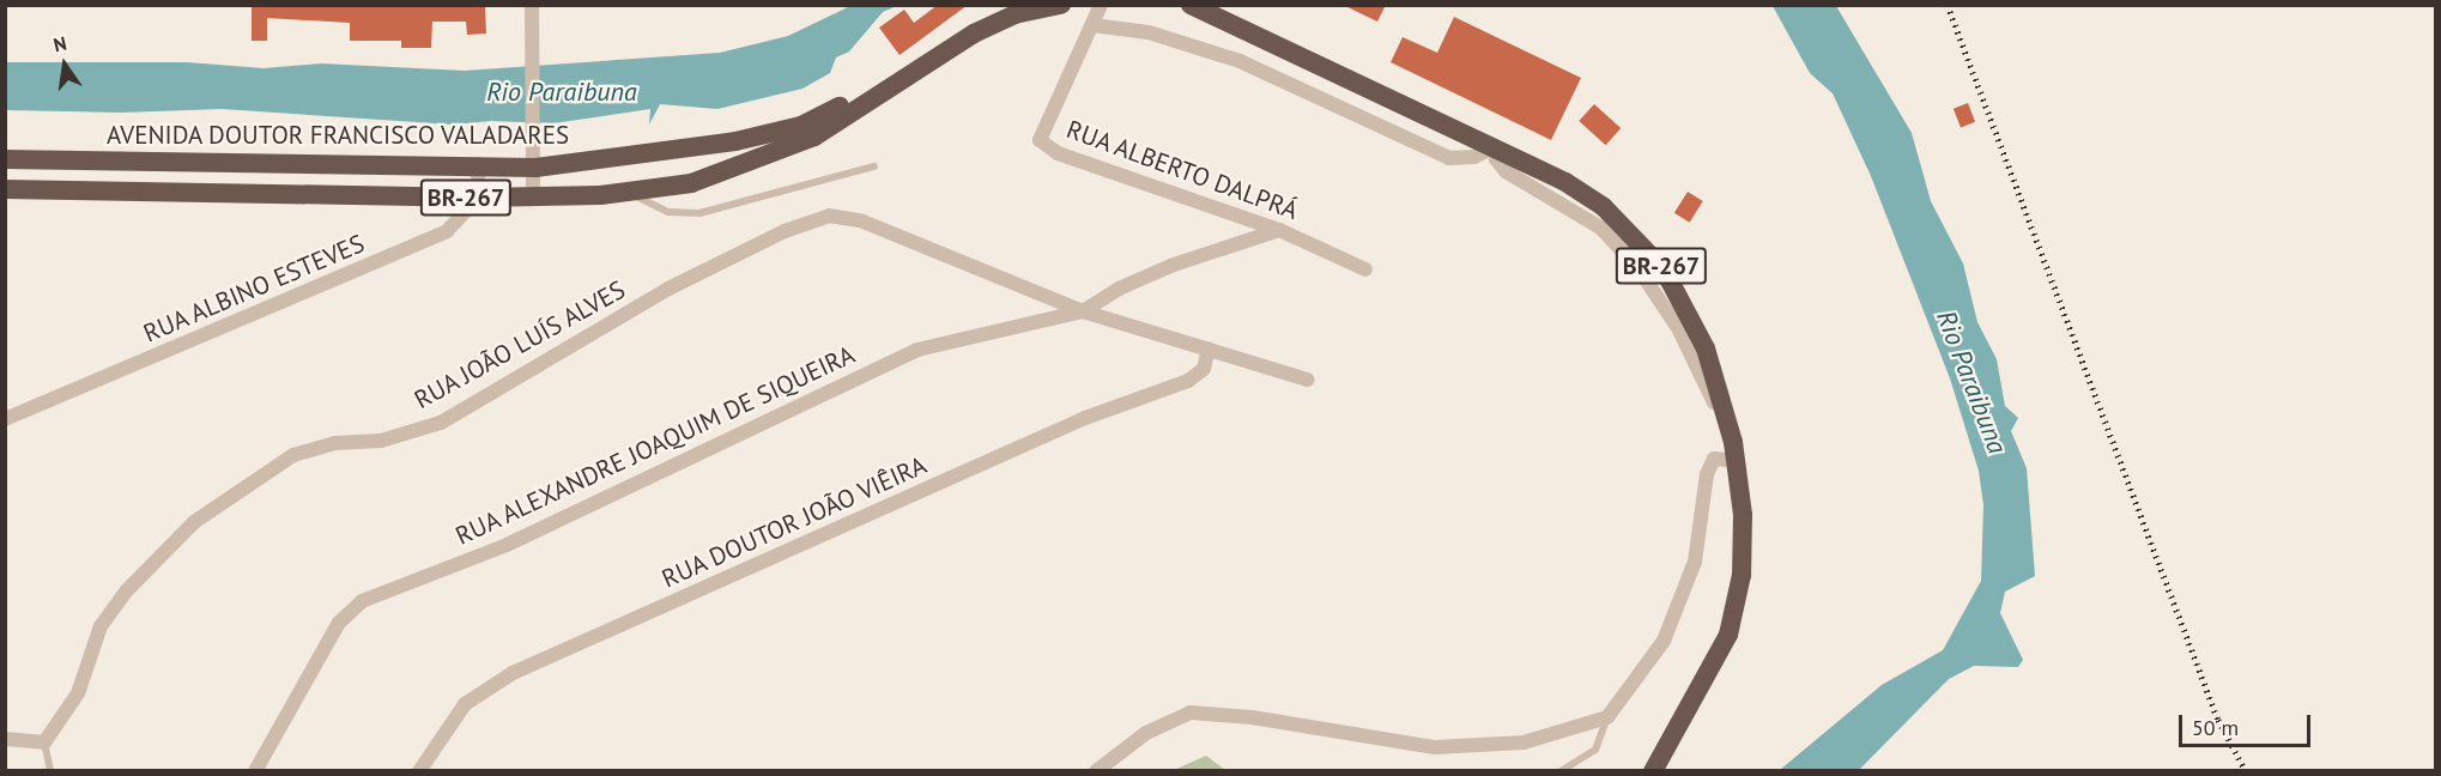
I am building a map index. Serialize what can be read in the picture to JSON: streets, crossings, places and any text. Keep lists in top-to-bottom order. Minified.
{"streets":{"highway":["AVENIDA DOUTOR FRANCISCO VALADARES","BR-267"],"street":["RUA ALBERTO DALPRÁ","RUA ALBINO ESTEVES","RUA JOÃO LUÍS ALVES","RUA ALEXANDRE JOAQUIM DE SIQUEIRA","RUA DOUTOR JOÃO VIÊIRA"]},"crossings":[["AVENIDA DOUTOR FRANCISCO VALADARES","BR-267"],["BR-267","RUA ALBINO ESTEVES"],["RUA JOÃO LUÍS ALVES","RUA ALEXANDRE JOAQUIM DE SIQUEIRA"],["RUA JOÃO LUÍS ALVES","RUA DOUTOR JOÃO VIÊIRA"]],"water":["Rio Paraibuna"],"scale_bar":"50 m","north":"top"}
